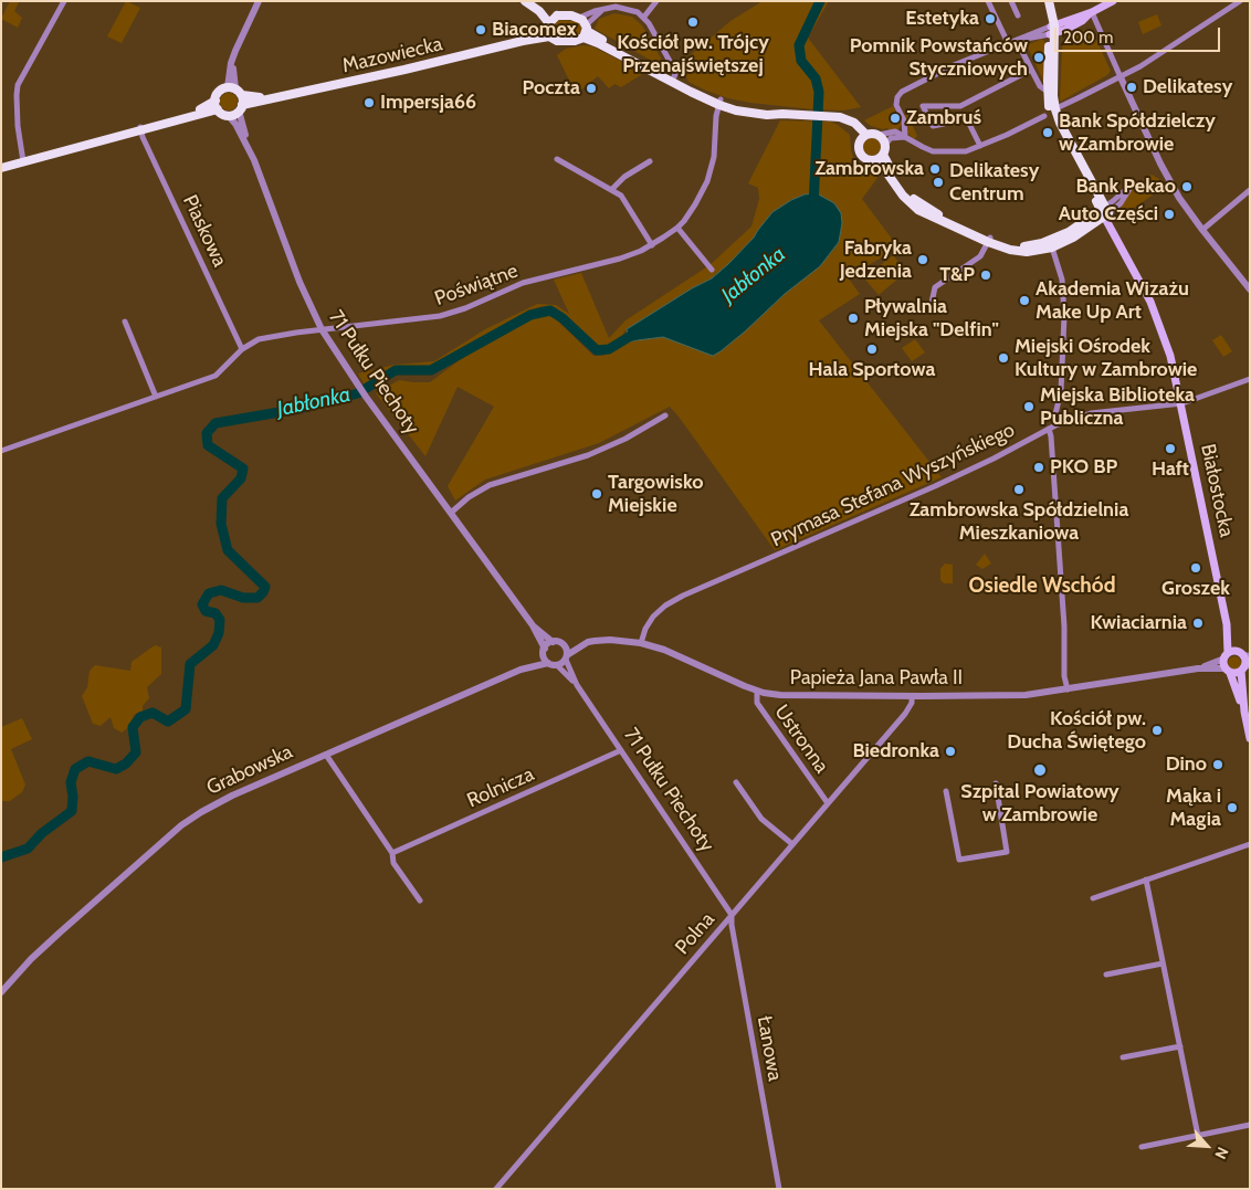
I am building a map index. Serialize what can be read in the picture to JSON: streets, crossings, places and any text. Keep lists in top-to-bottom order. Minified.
{"streets":{"main road":["Mazowiecka","Białostocka"],"street":["Piaskowa","Poświątne","71 Pułku Piechoty","Prymasa Stefana Wyszyńskiego","Papieża Jana Pawła II","Ustronna","Grabowska","Rolnicza","Polna","Łanowa"]},"crossings":[["Mazowiecka","71 Pułku Piechoty"],["Piaskowa","Poświątne"],["Poświątne","71 Pułku Piechoty"],["71 Pułku Piechoty","Papieża Jana Pawła II"],["71 Pułku Piechoty","Grabowska"],["71 Pułku Piechoty","Rolnicza"],["71 Pułku Piechoty","Polna"],["71 Pułku Piechoty","Łanowa"],["Prymasa Stefana Wyszyńskiego","Białostocka"],["Prymasa Stefana Wyszyńskiego","Papieża Jana Pawła II"],["Białostocka","Papieża Jana Pawła II"],["Papieża Jana Pawła II","Ustronna"],["Papieża Jana Pawła II","Grabowska"],["Papieża Jana Pawła II","Polna"],["Ustronna","Polna"],["Polna","Łanowa"]],"districts":["Osiedle Wschód"],"water":["Jabłonka"],"places":["Estetyka","Kościół pw. Trójcy Przenajświętszej","Biacomex","Pomnik Powstańców Styczniowych","Delikatesy","Poczta","Impersja66","Zambruś","Bank Spółdzielczy w Zambrowie","Zambrowska","Delikatesy Centrum","Bank Pekao","Auto Części","Fabryka Jedzenia","T&P","Akademia Wizażu Make Up Art","Pływalnia Miejska \"Delfin\"","Hala Sportowa","Miejski Ośrodek Kultury w Zambrowie","Miejska Biblioteka Publiczna","Haft","PKO BP","Zambrowska Spółdzielnia Mieszkaniowa","Targowisko Miejskie","Groszek","Kwiaciarnia","Kościół pw. Ducha Świętego","Biedronka","Dino","Szpital Powiatowy w Zambrowie","Mąka i Magia"],"scale_bar":"200 m","north":"bottom right"}
